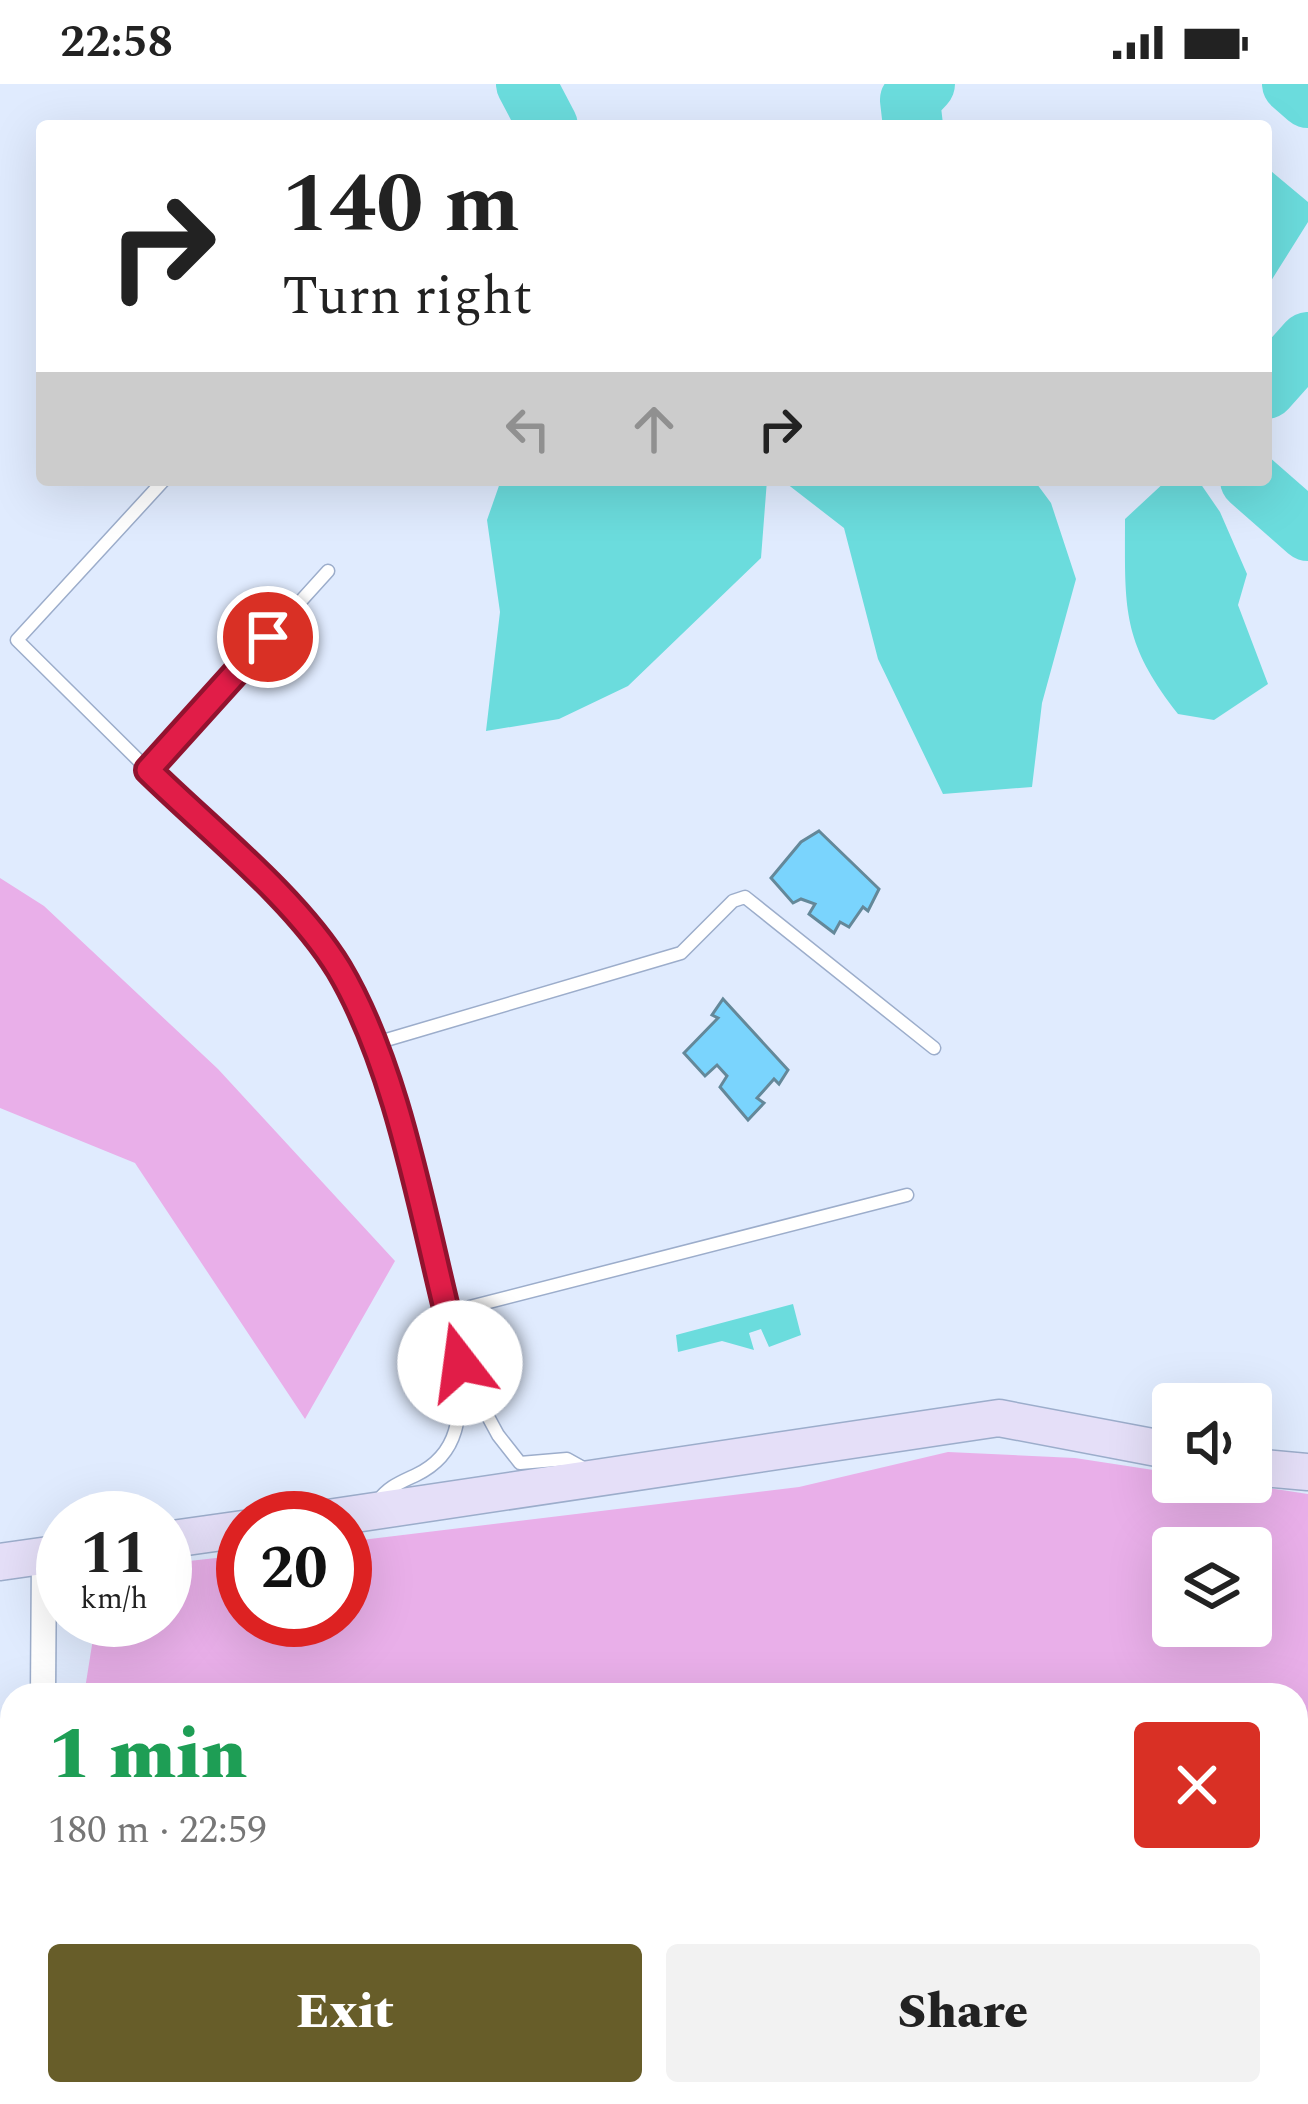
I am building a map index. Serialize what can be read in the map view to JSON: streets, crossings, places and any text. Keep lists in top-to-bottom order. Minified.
{"page":{"status":"22:58","turn":["140 m","Turn right"],"speed":"11 km/h","limit":"20","heading":["1 min","180 m · 22:59"],"buttons":["Exit","Share"]}}
